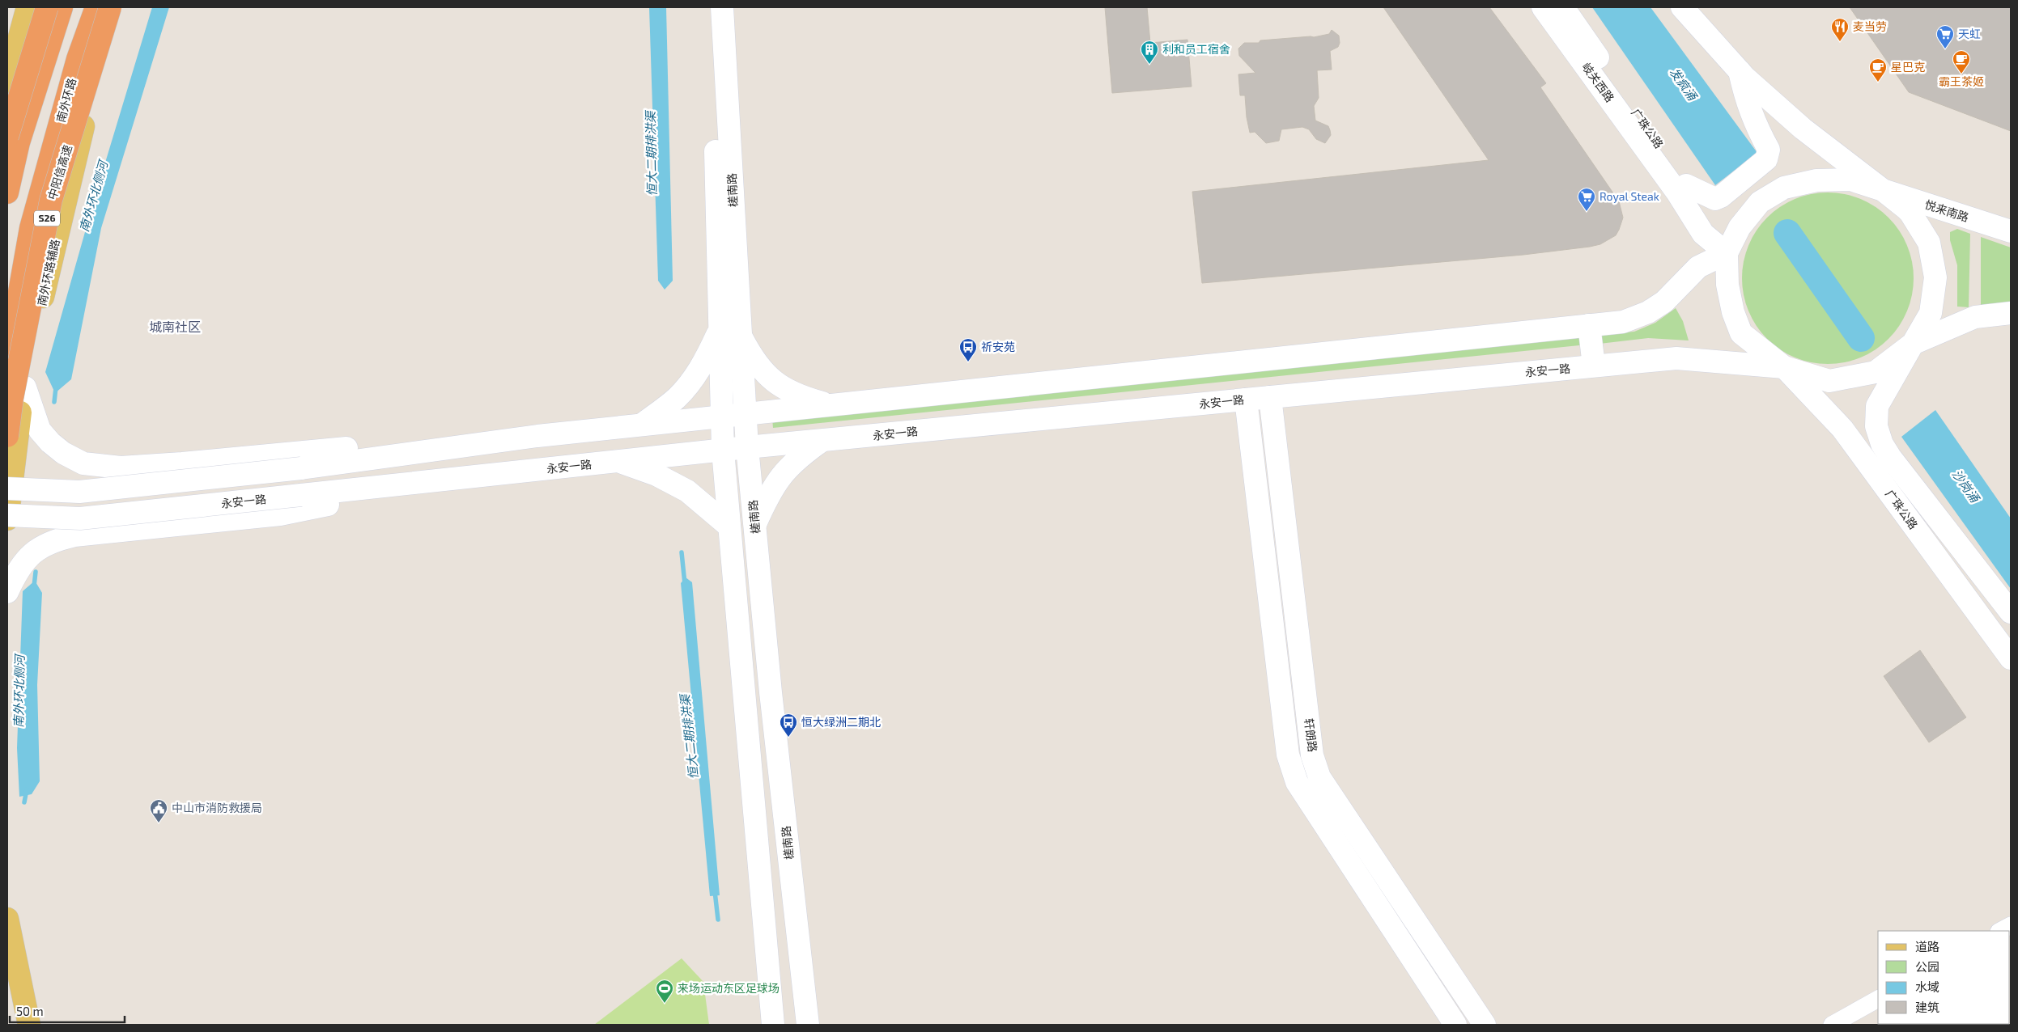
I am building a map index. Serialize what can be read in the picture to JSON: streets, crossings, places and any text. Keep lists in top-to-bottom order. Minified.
{"streets":{"highway":["南外环路","中阳信高速","S26"],"main road":["岐关西路","广珠公路","槎南路","悦来南路","南外环路辅路","永安一路","轩朗路"]},"crossings":[["岐关西路","广珠公路"],["岐关西路","悦来南路"],["广珠公路","悦来南路"],["广珠公路","永安一路"],["槎南路","永安一路"],["永安一路","轩朗路"]],"districts":["城南社区"],"water":["发疯涌","恒大二期排洪渠","南外环北侧河","沙岗涌"],"places":{"restaurant":["麦当劳"],"supermarket":["天虹","Royal Steak"],"building":["利和员工宿舍"],"cafe":["霸王茶姬","星巴克"],"bus stop":["祈安苑","恒大绿洲二期北"],"public building":["中山市消防救援局"],"sports":["来场运动东区足球场"]},"legend":["道路","公园","水域","建筑"],"scale_bar":"50 m"}
